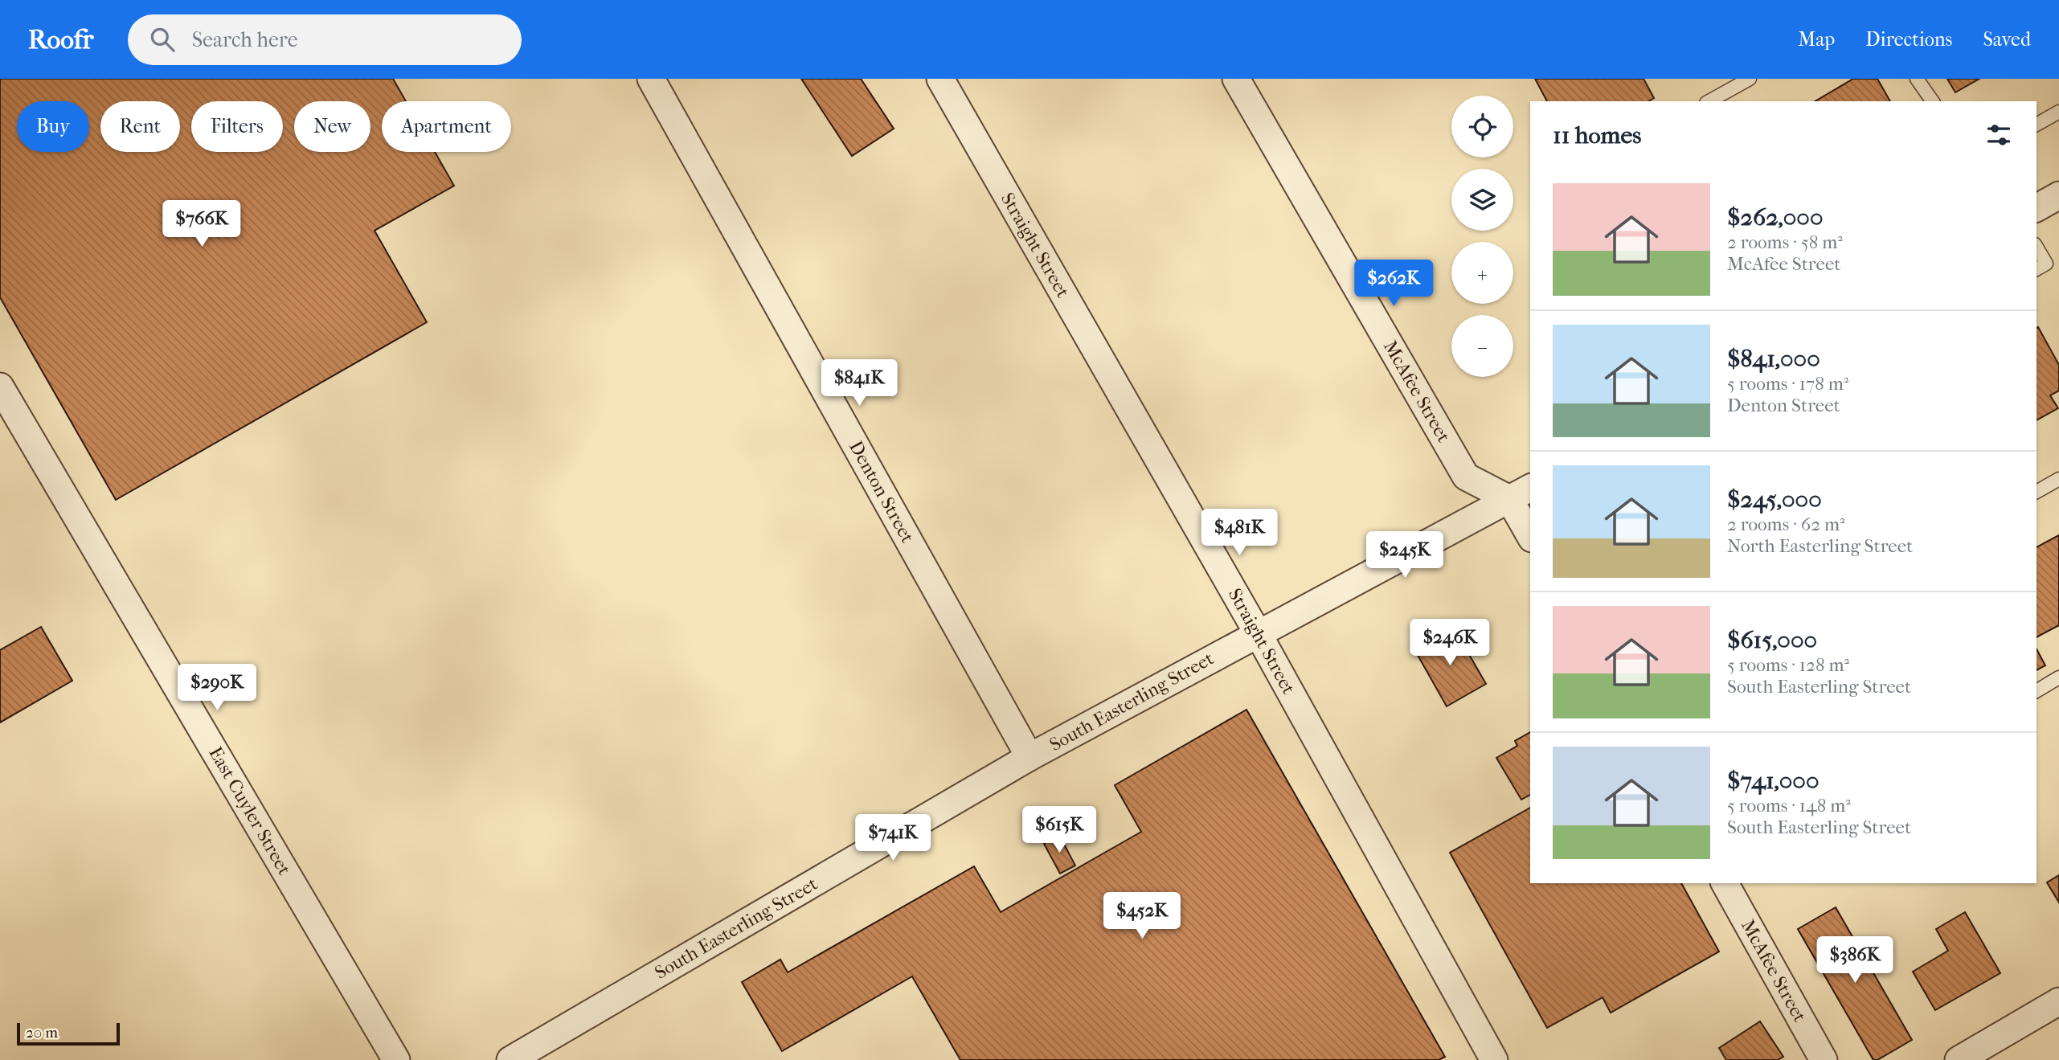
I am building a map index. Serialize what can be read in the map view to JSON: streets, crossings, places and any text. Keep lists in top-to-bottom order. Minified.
{"streets":{"street":["Straight Street","McAfee Street","Denton Street","South Easterling Street","East Cuyler Street"]},"crossings":[["Straight Street","South Easterling Street"],["McAfee Street","South Easterling Street"],["Denton Street","South Easterling Street"]],"scale_bar":"20 m","page":{"header":"Roofr","search":"Search here","nav":["Map","Directions","Saved"],"map_buttons":["+","−"],"chip":["Buy","Rent","Filters","New","Apartment"],"heading":"11 homes","list":[{"name":"$262,000","note":"2 rooms · 58 m² · McAfee Street"},{"name":"$841,000","note":"5 rooms · 178 m² · Denton Street"},{"name":"$245,000","note":"2 rooms · 62 m² · North Easterling Street"},{"name":"$615,000","note":"5 rooms · 128 m² · South Easterling Street"},{"name":"$741,000","note":"5 rooms · 148 m² · South Easterling Street"}],"price":["$766K","$262K","$841K","$481K","$245K","$246K","$290K","$615K","$741K","$452K","$386K"],"scale":"20 m"}}
